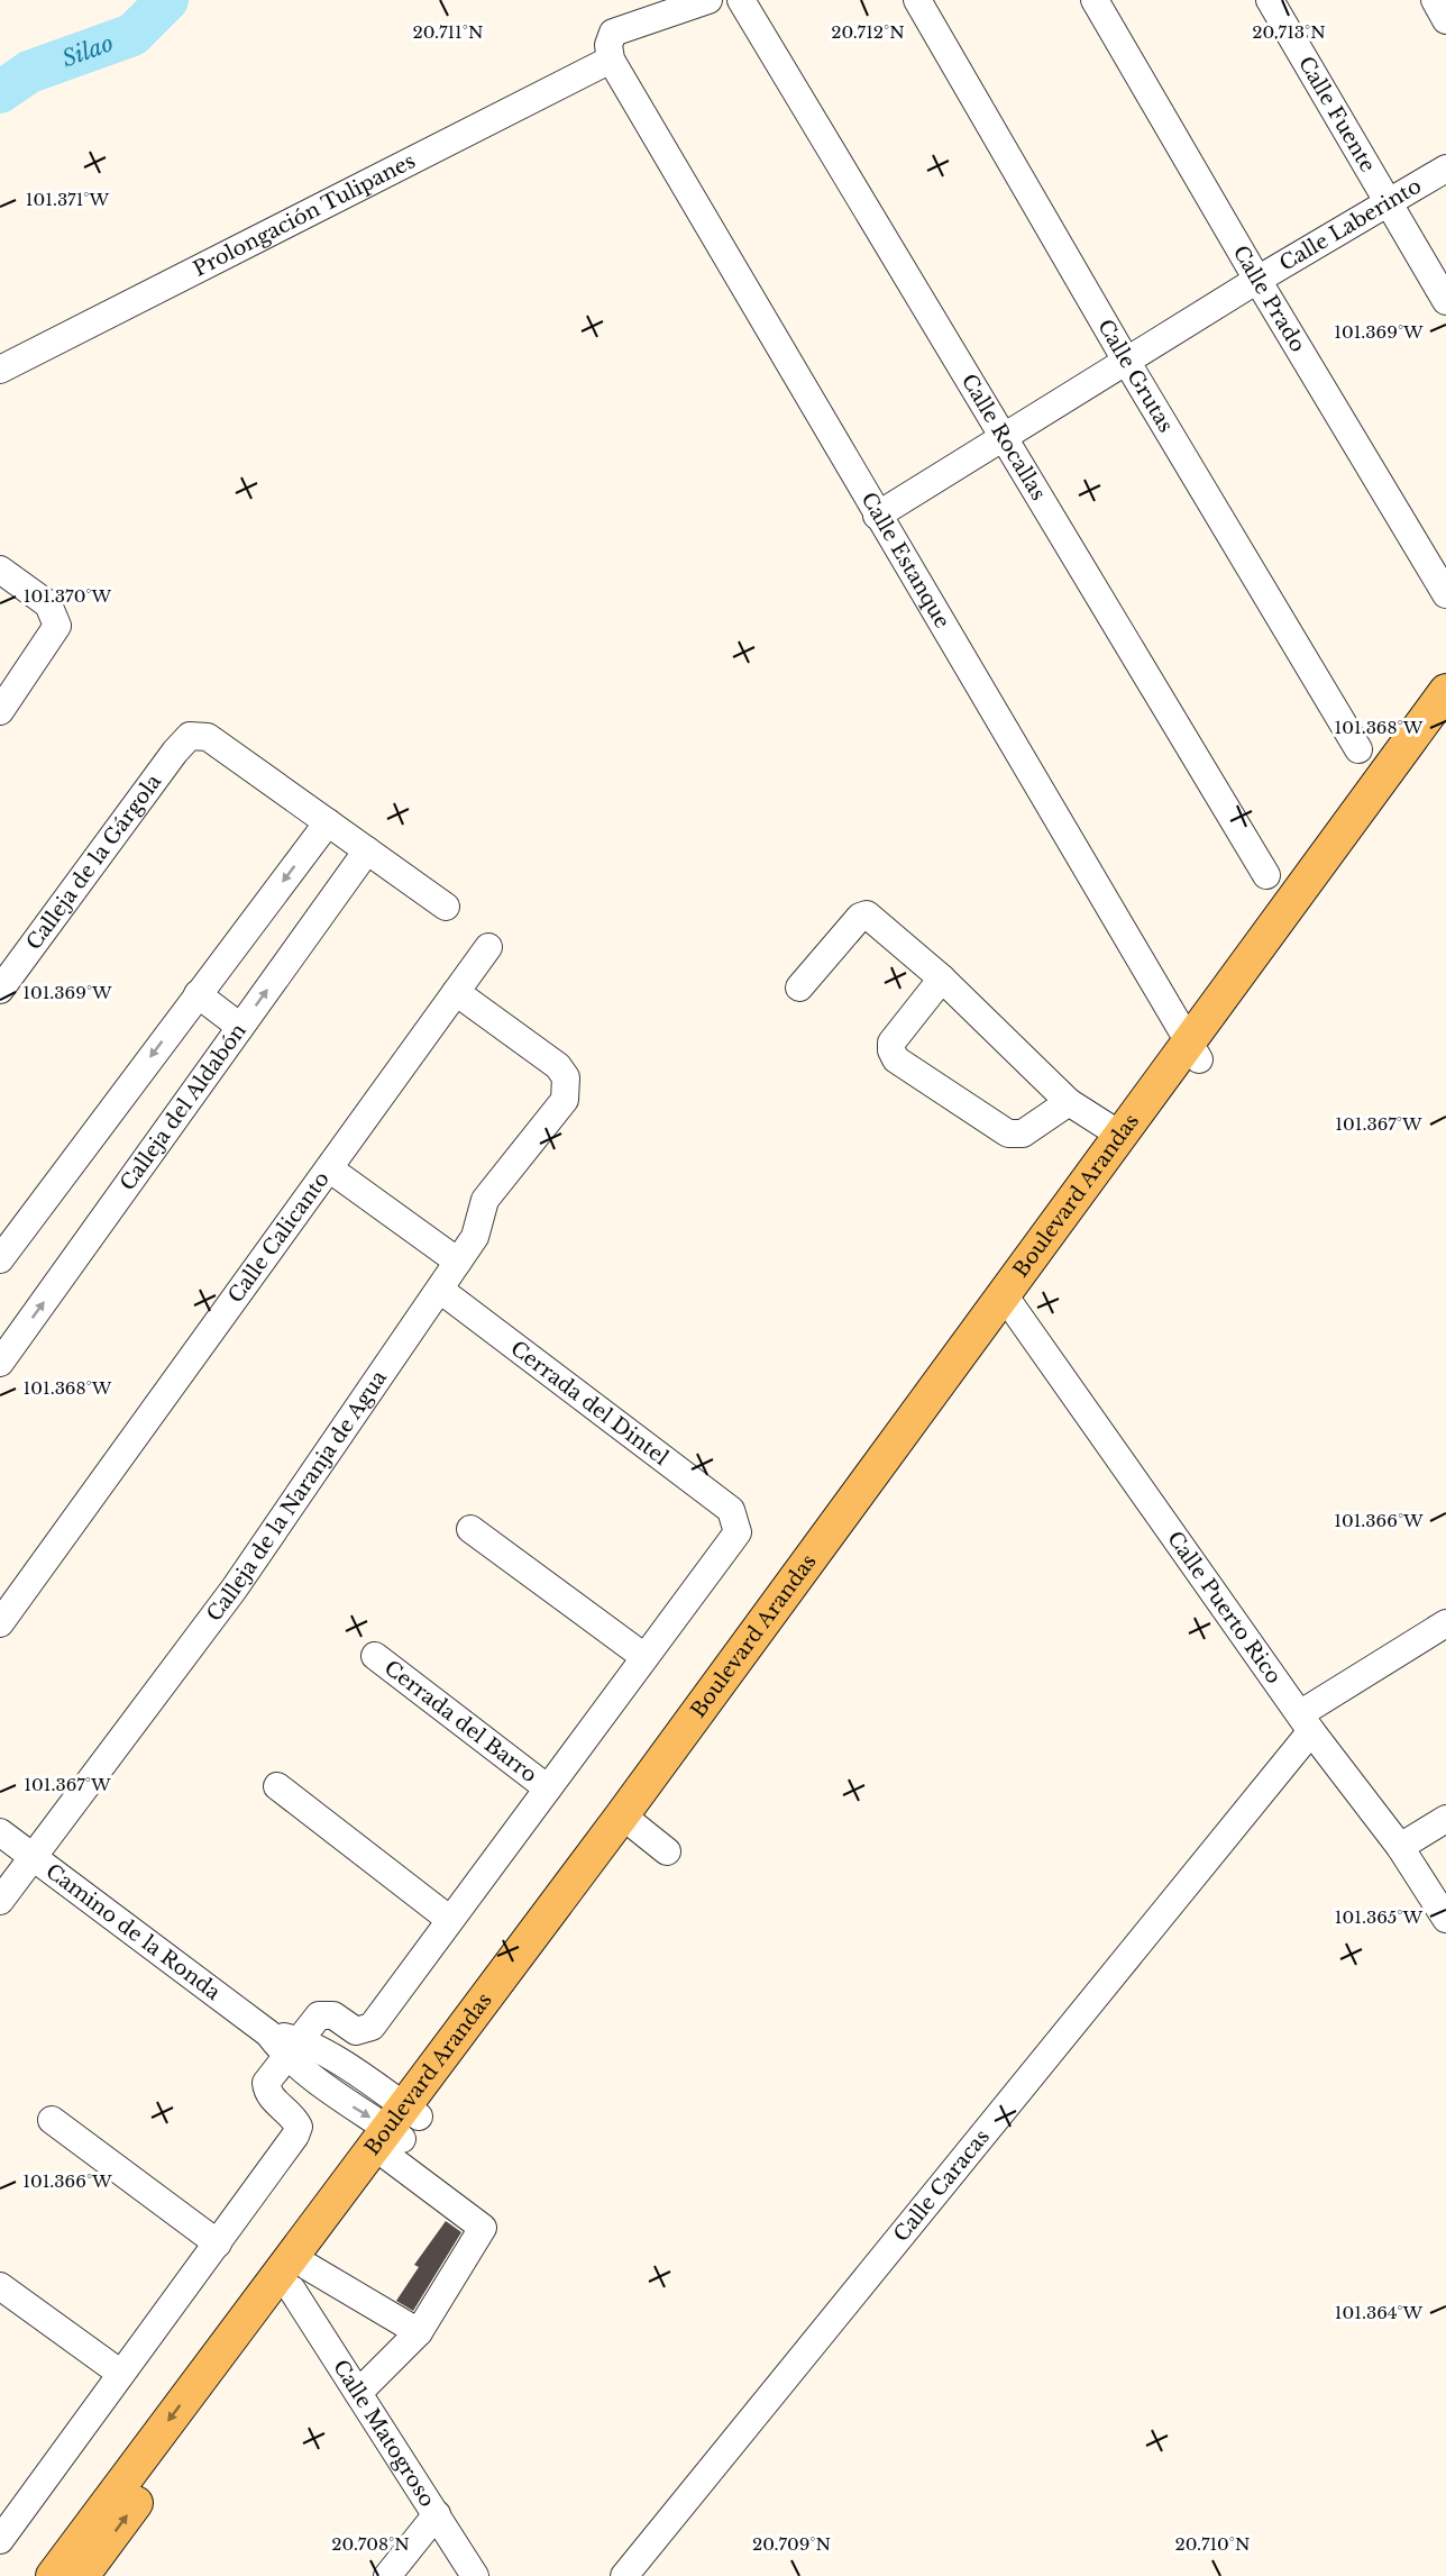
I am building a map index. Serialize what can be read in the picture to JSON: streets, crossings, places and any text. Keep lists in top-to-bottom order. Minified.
{"streets":{"main road":["Boulevard Arandas"],"street":["Calle Fuente","Prolongación Tulipanes","Calle Laberinto","Calle Prado","Calle Grutas","Calle Rocallas","Calle Estanque","Calleja de la Gárgola","Calleja del Aldabón","Calle Calicanto","Cerrada del Dintel","Calleja de la Naranja de Agua","Calle Puerto Rico","Cerrada del Barro","Camino de la Ronda","Calle Caracas","Calle Matogroso"]},"crossings":[["Calle Fuente","Calle Laberinto"],["Prolongación Tulipanes","Calle Estanque"],["Calle Laberinto","Calle Prado"],["Calle Laberinto","Calle Grutas"],["Calle Laberinto","Calle Rocallas"],["Calle Laberinto","Calle Estanque"],["Calle Estanque","Boulevard Arandas"],["Boulevard Arandas","Calle Puerto Rico"],["Boulevard Arandas","Camino de la Ronda"],["Boulevard Arandas","Calle Matogroso"],["Calle Calicanto","Calleja de la Naranja de Agua"],["Cerrada del Dintel","Calleja de la Naranja de Agua"],["Calleja de la Naranja de Agua","Camino de la Ronda"],["Calle Puerto Rico","Calle Caracas"]],"water":["Silao"],"coordinates":["20.711°N","20.712°N","20.713°N","101.371°W","101.369°W","101.370°W","101.368°W","101.367°W","101.366°W","101.365°W","101.364°W","20.708°N","20.709°N","20.710°N"]}
